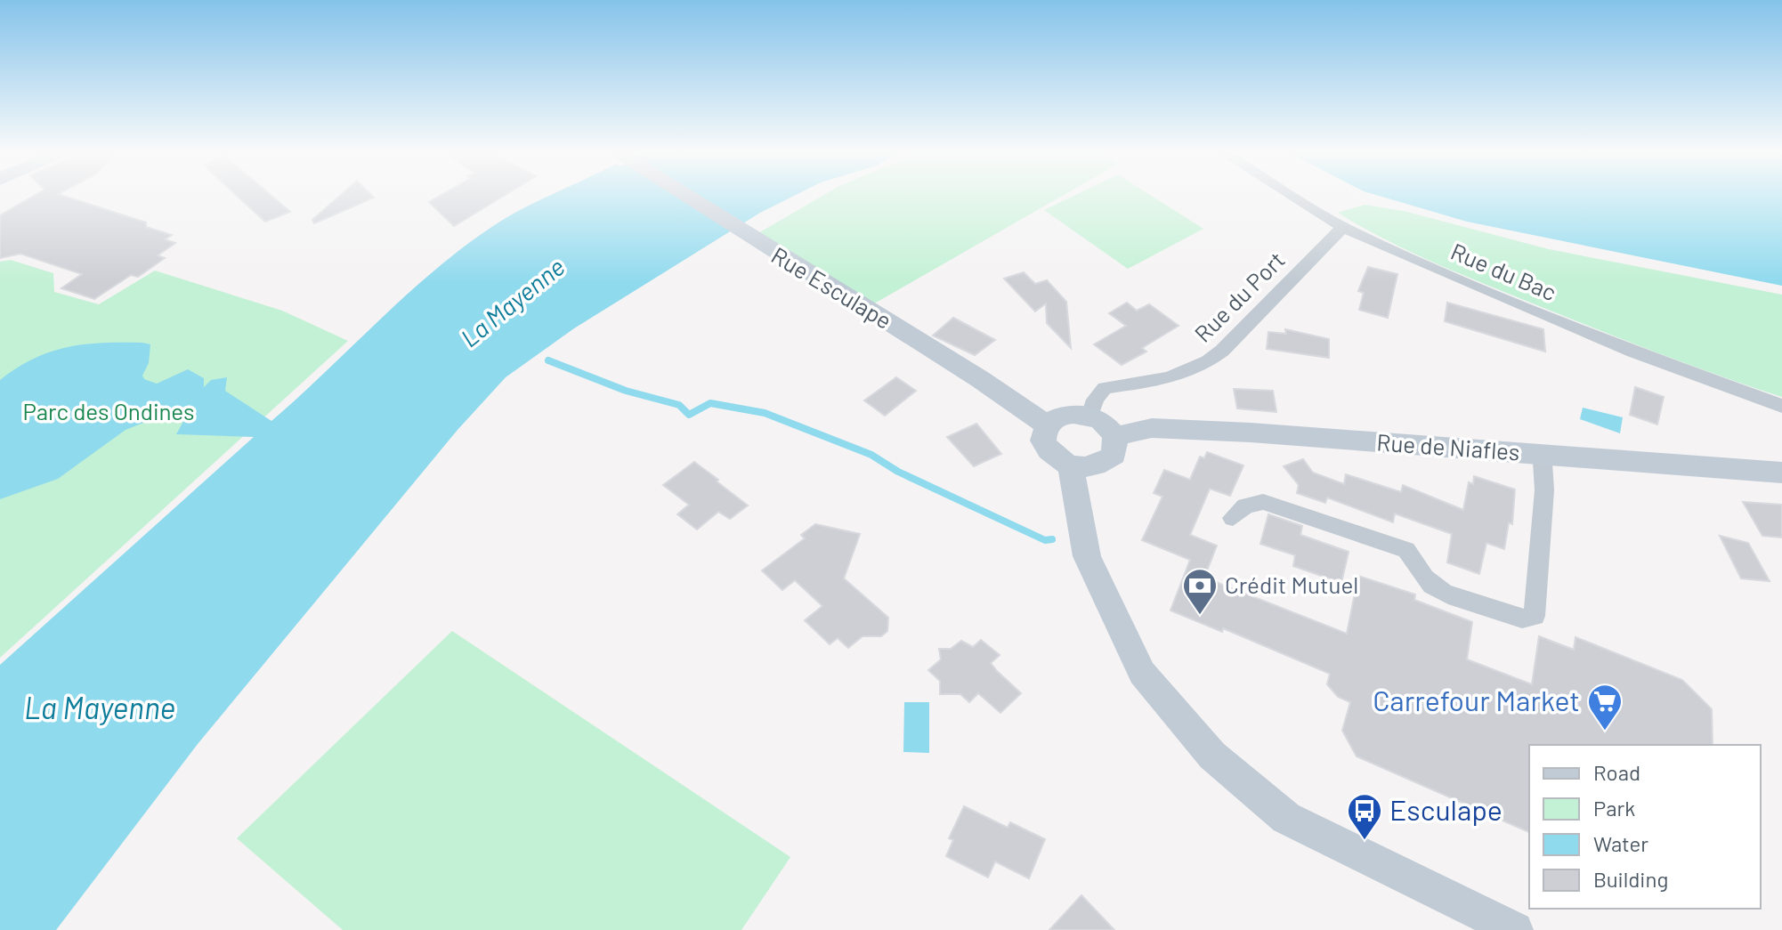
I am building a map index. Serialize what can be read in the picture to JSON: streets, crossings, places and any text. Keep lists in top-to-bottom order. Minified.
{"streets":{"street":["Rue du Bac","Rue Esculape","Rue du Port","Rue de Niafles"]},"crossings":[["Rue du Bac","Rue du Port"],["Rue Esculape","Rue du Port"],["Rue Esculape","Rue de Niafles"],["Rue du Port","Rue de Niafles"]],"water":["La Mayenne"],"parks":["Parc des Ondines"],"places":{"bank":["Crédit Mutuel"],"supermarket":["Carrefour Market"],"bus stop":["Esculape"]},"legend":["Road","Park","Water","Building"]}
